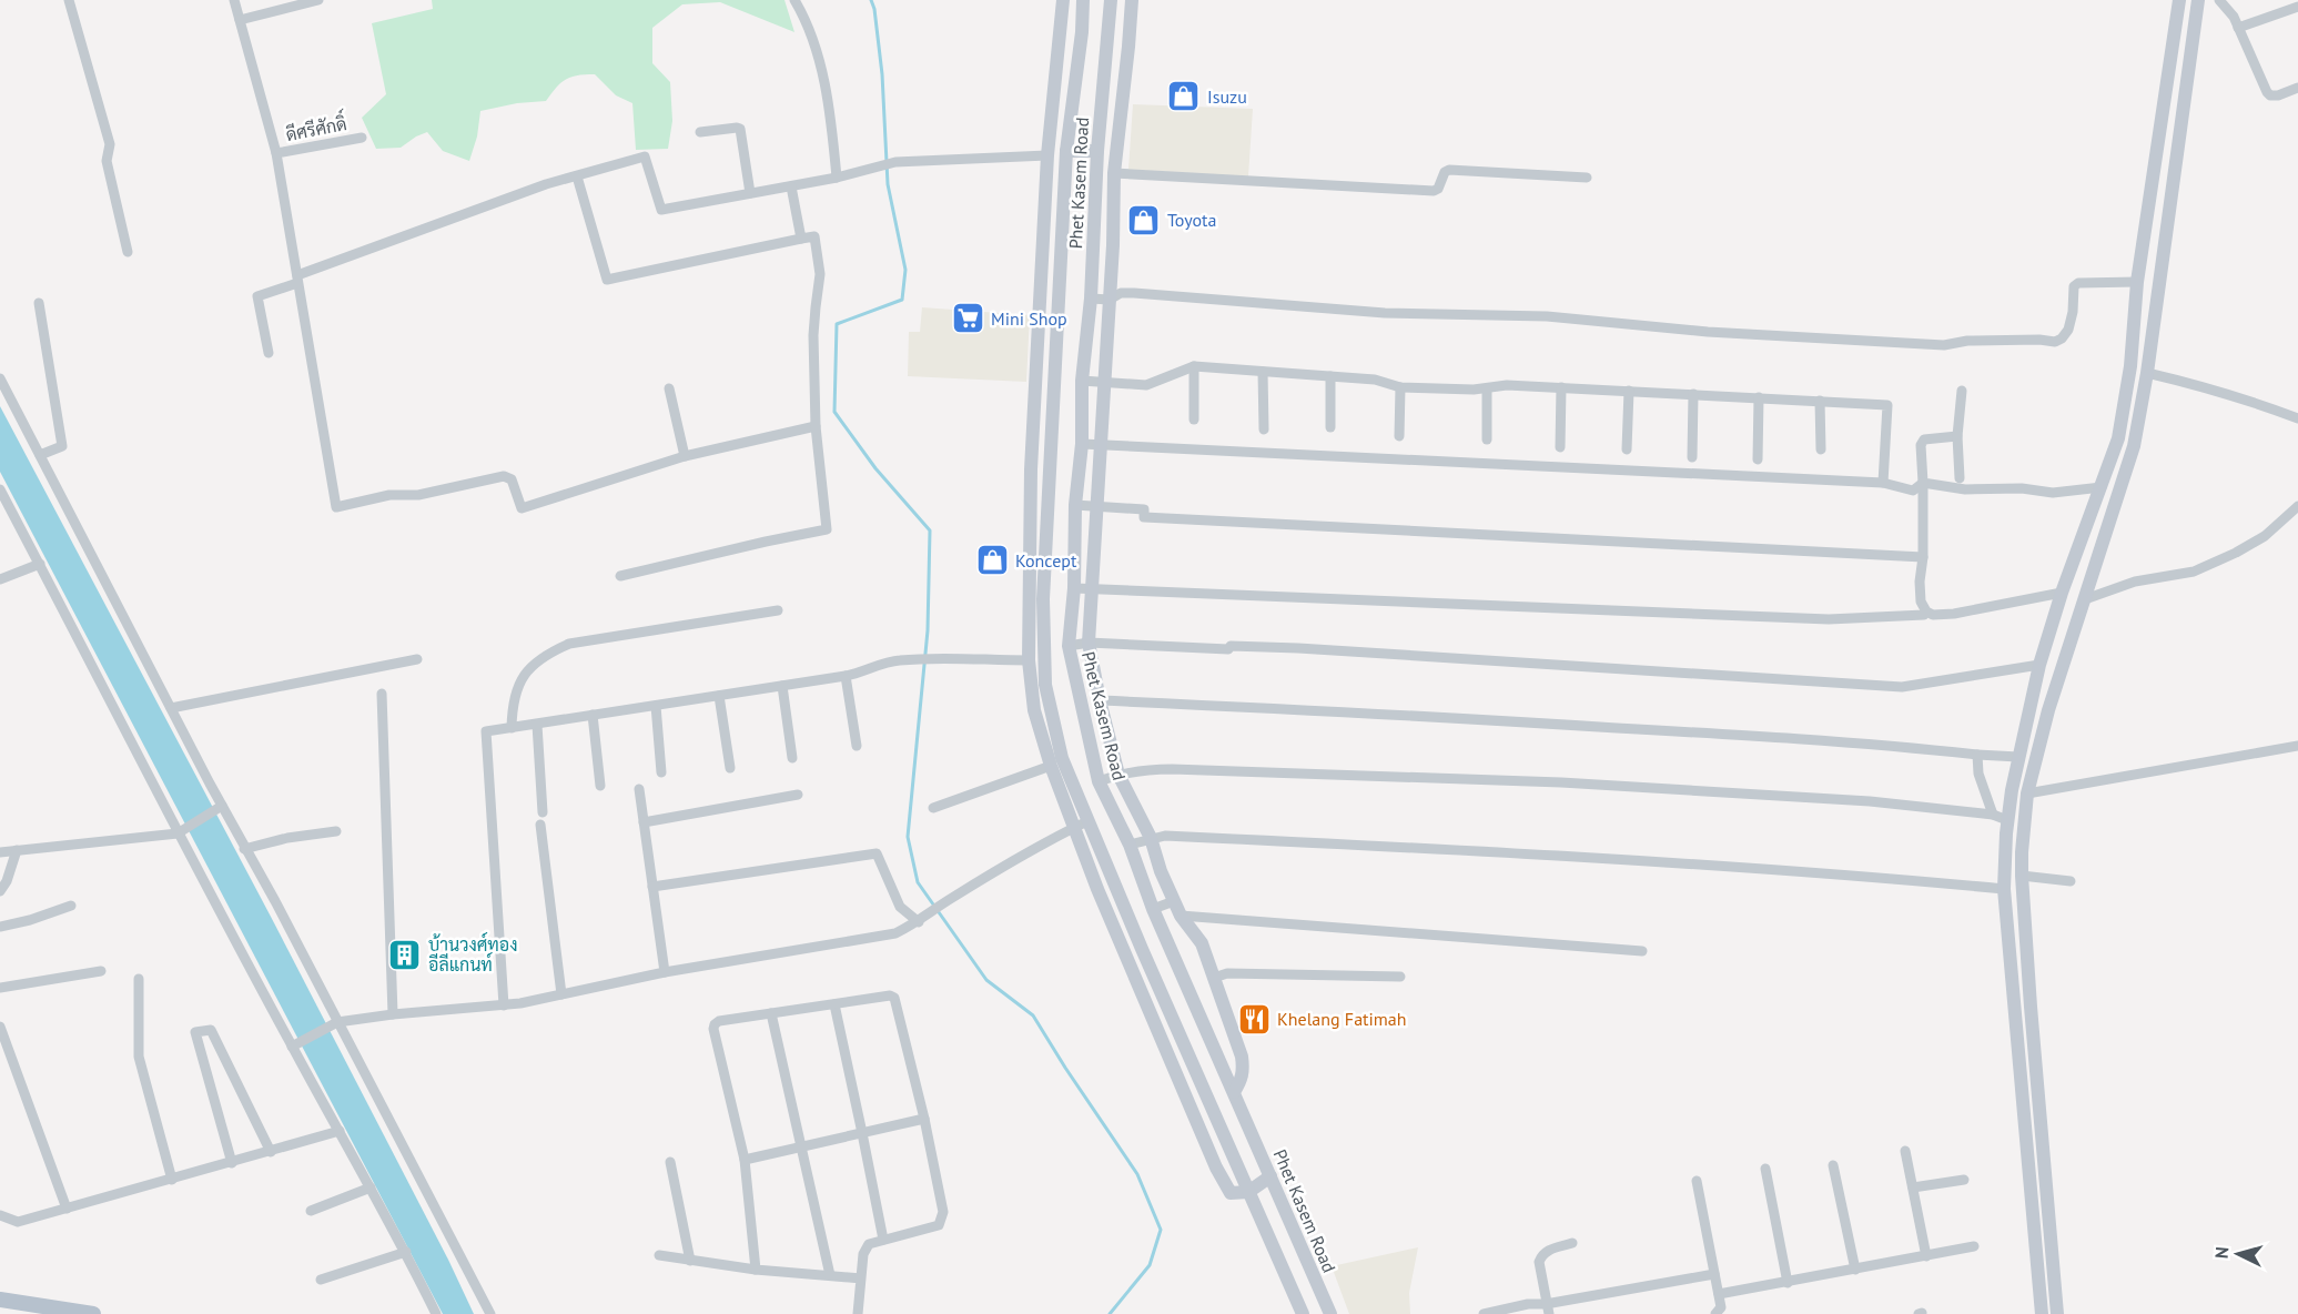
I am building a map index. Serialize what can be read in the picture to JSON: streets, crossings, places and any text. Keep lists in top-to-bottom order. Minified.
{"streets":{"main road":["Phet Kasem Road"],"street":["ดีศรีศักดิ์"]},"places":{"shop":["Isuzu","Toyota","Koncept"],"supermarket":["Mini Shop"],"building":["บ้านวงศ์ทอง อีลีแกนท์"],"restaurant":["Khelang Fatimah"]},"north":"left"}
